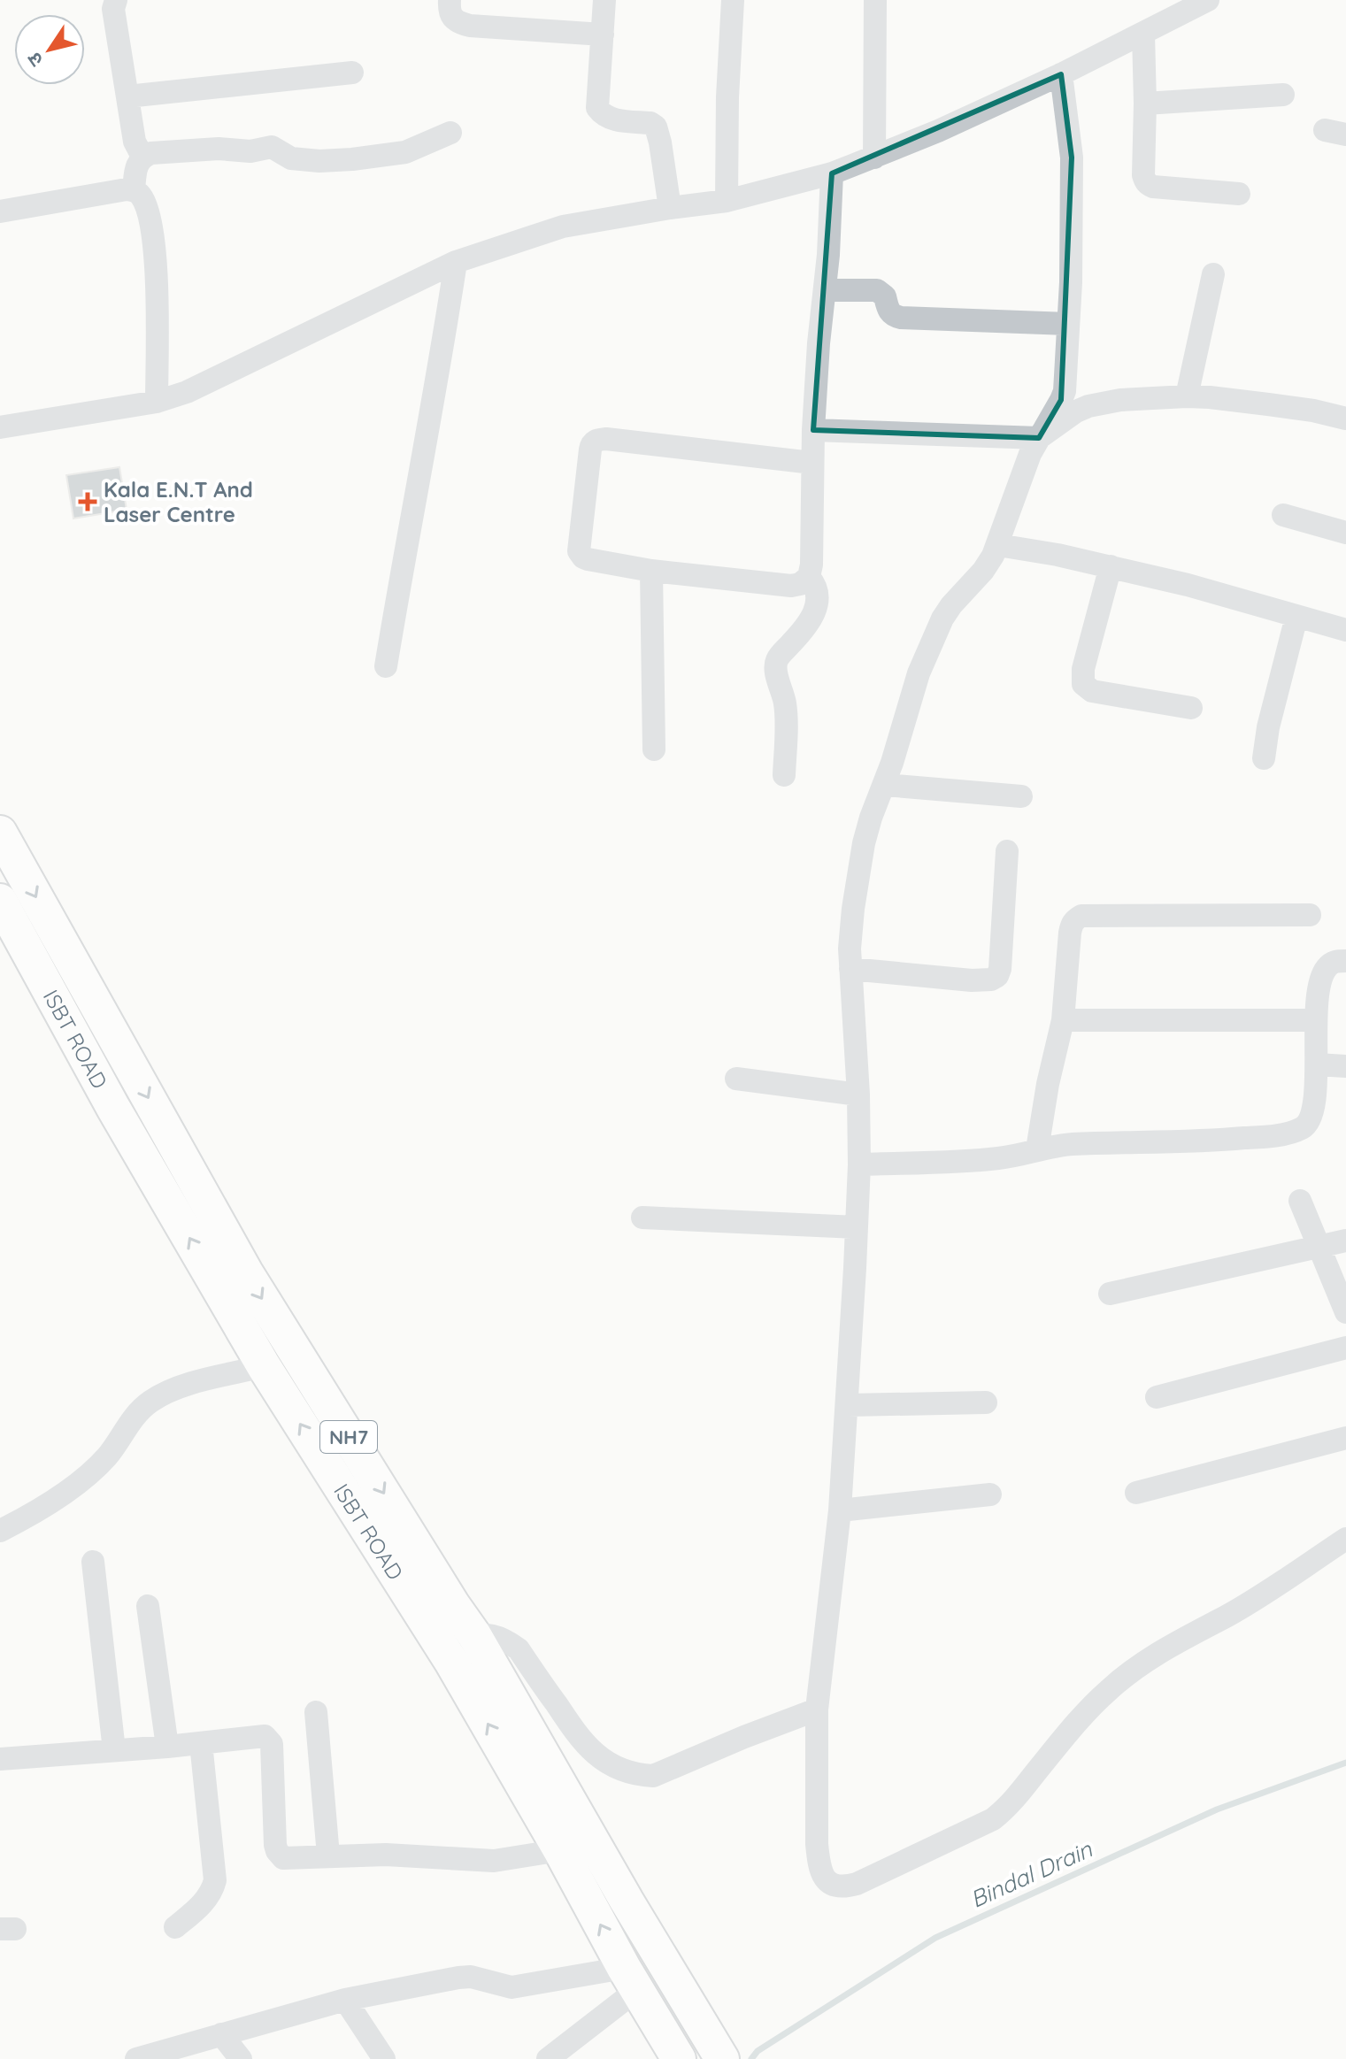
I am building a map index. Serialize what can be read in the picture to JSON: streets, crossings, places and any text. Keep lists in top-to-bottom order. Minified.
{"streets":{"highway":["ISBT ROAD","NH7"]},"water":["Bindal Drain"],"places":{"health":["Kala E.N.T And Laser Centre"]},"north":"bottom left"}
